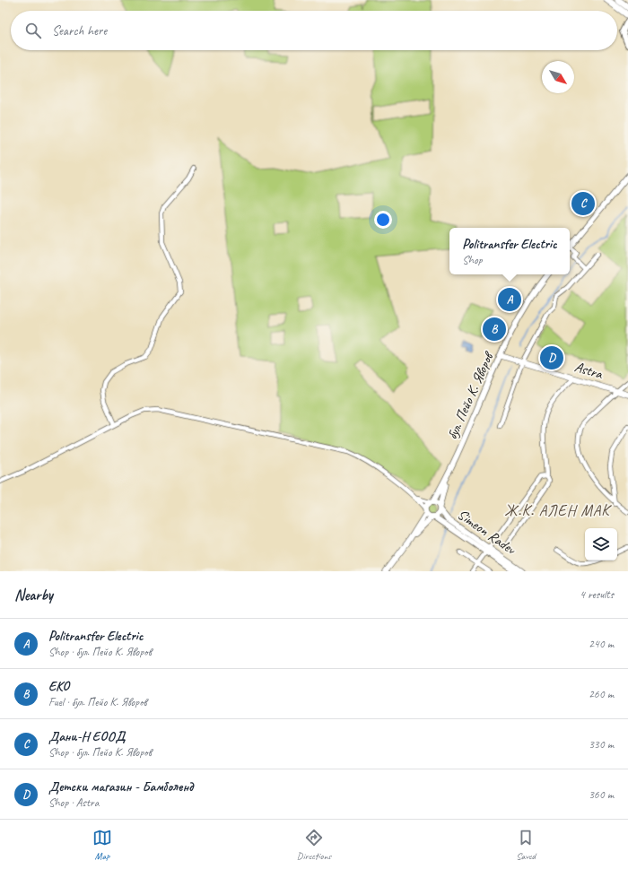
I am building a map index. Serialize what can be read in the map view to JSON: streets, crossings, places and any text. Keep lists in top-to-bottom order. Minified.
{"streets":{"street":["Astra","бул. Пейо К. Яворов","Simeon Radev"]},"crossings":[["Astra","бул. Пейо К. Яворов"],["бул. Пейо К. Яворов","Simeon Radev"]],"districts":["Ж.К. АЛЕН МАК"],"north":"bottom right","page":{"search":"Search here","pins":["C","A","B","D"],"popup":["Politransfer Electric","Shop"],"heading":["Nearby","4 results"],"list":[{"mark":"A","name":"Politransfer Electric","note":"Shop · бул. Пейо К. Яворов","value":"240 m"},{"mark":"B","name":"EKO","note":"Fuel · бул. Пейо К. Яворов","value":"260 m"},{"mark":"C","name":"Дани-Н ЕООД","note":"Shop · бул. Пейо К. Яворов","value":"330 m"},{"mark":"D","name":"Детски магазин - Бамболенд","note":"Shop · Astra","value":"360 m"}],"nav":["Map","Directions","Saved"]}}
